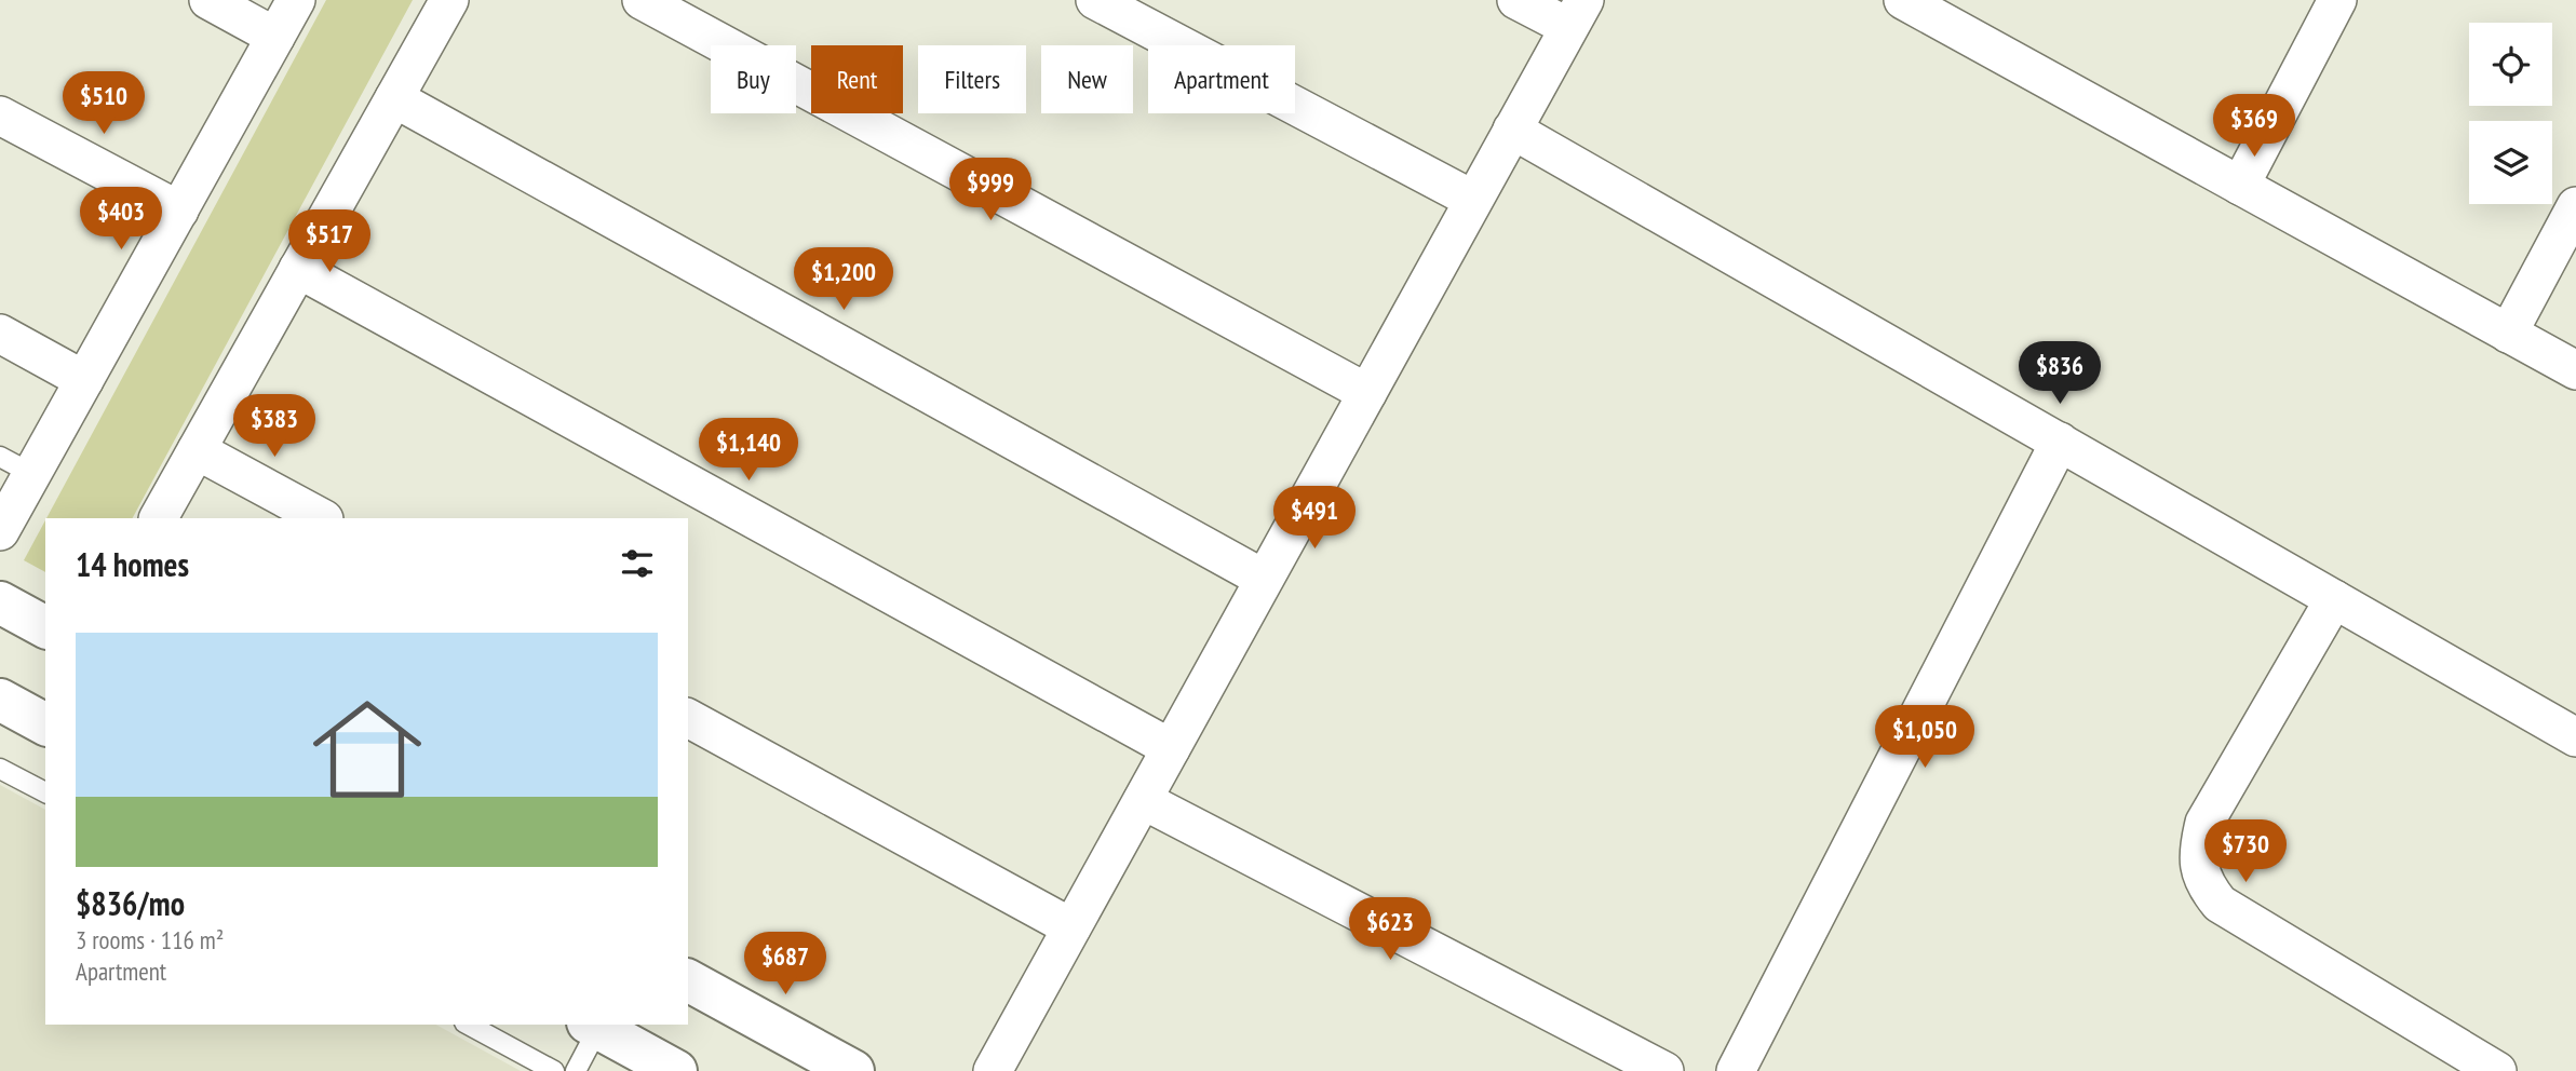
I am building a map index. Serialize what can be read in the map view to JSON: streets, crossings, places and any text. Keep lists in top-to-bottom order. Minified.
{"page":{"chip":["Buy","Rent","Filters","New","Apartment"],"price":["$510","$369","$999","$403","$517","$1,200","$836","$383","$1,140","$491","$1,050","$730","$623","$687"],"heading":"14 homes","list":[{"name":"$836/mo","note":"3 rooms · 116 m² · Apartment"}]}}
